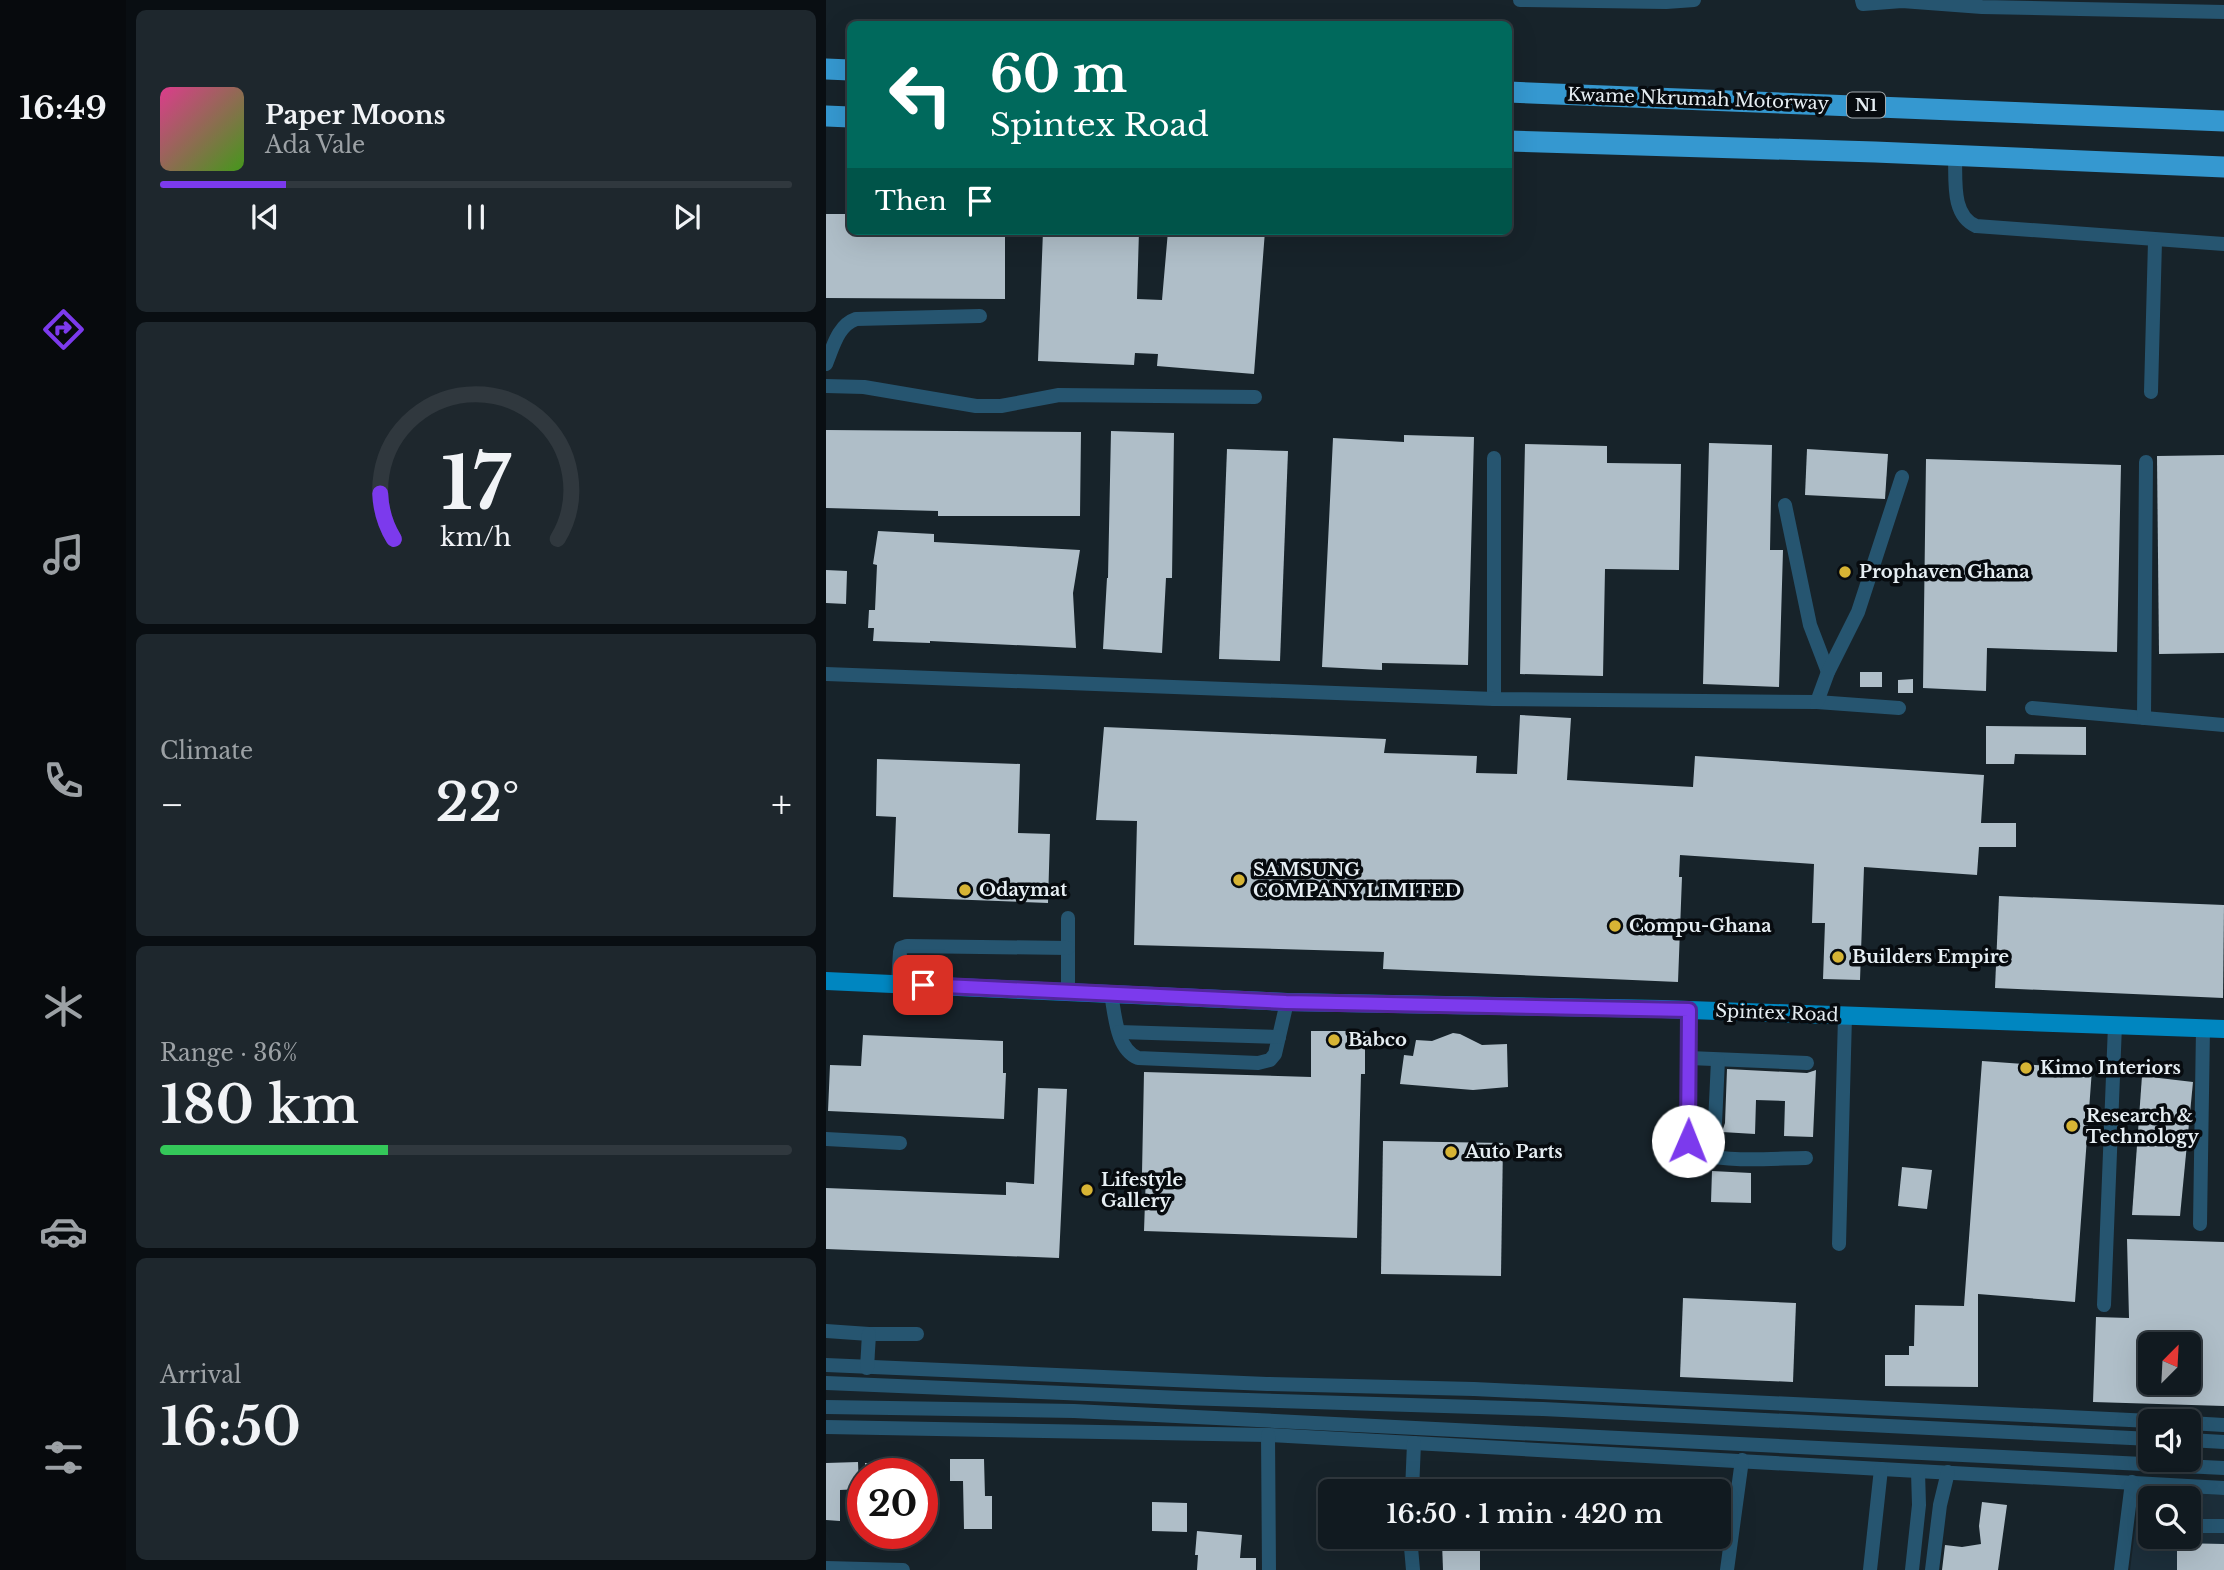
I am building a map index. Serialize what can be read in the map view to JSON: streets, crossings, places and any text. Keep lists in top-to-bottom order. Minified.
{"streets":{"highway":["Kwame Nkrumah Motorway","N1"],"main road":["Spintex Road"]},"places":["Prophaven Ghana","SAMSUNG COMPANY LIMITED","Odaymat","Compu-Ghana","Builders Empire","Babco","Kimo Interiors","Research & Technology","Auto Parts","Lifestyle Gallery"],"north":"top right","page":{"tabs":"16:49","turn":["60 m","Spintex Road"],"song":["Paper Moons","Ada Vale"],"then":"Then","tile":["Climate",["Range · 36%","180 km"],["Arrival","16:50"]],"heat":["−","22°","+"],"limit":"20","trip":"16:50 · 1 min · 420 m","gauge":["17","km/h"]}}
